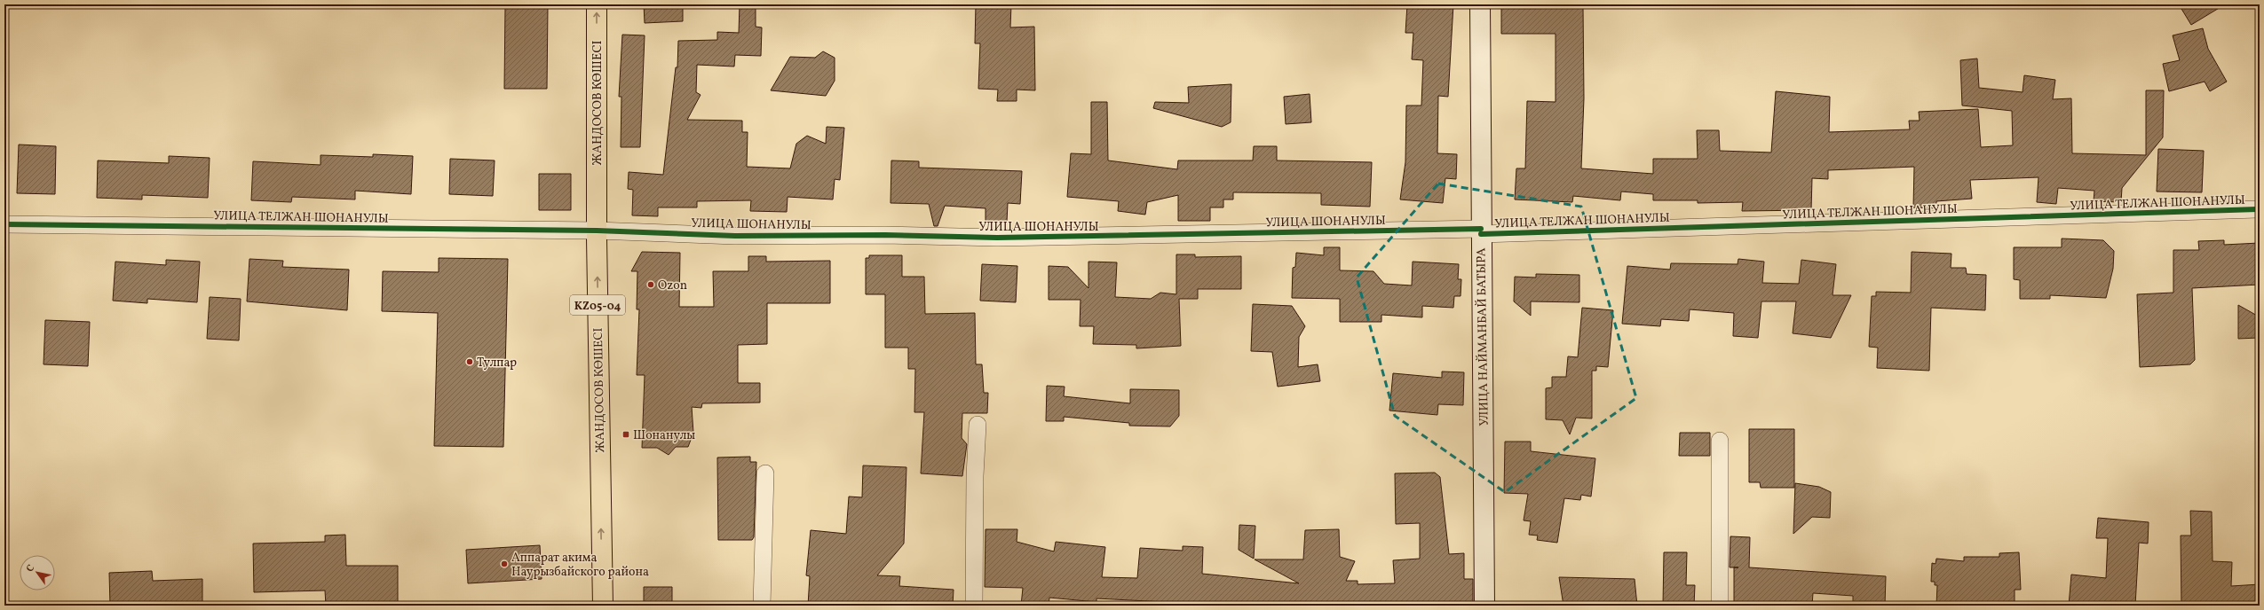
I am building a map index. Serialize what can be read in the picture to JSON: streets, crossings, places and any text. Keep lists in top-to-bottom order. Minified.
{"streets":{"main road":["ЖАНДОСОВ КӨШЕСІ","KZ05-04"],"street":["УЛИЦА ТЕЛЖАН ШОНАНУЛЫ","УЛИЦА ШОНАНУЛЫ","УЛИЦА НАЙМАНБАЙ БАТЫРА"]},"crossings":[["ЖАНДОСОВ КӨШЕСІ","УЛИЦА ТЕЛЖАН ШОНАНУЛЫ"],["ЖАНДОСОВ КӨШЕСІ","УЛИЦА ШОНАНУЛЫ"],["УЛИЦА ТЕЛЖАН ШОНАНУЛЫ","УЛИЦА ШОНАНУЛЫ"],["УЛИЦА ТЕЛЖАН ШОНАНУЛЫ","УЛИЦА НАЙМАНБАЙ БАТЫРА"],["УЛИЦА ШОНАНУЛЫ","УЛИЦА НАЙМАНБАЙ БАТЫРА"]],"one_way":["ЖАНДОСОВ КӨШЕСІ"],"places":{"other":["Ozon","Тулпар","Аппарат акима Наурызбайского района"],"transit":["Шонанулы"]},"north":"top left"}
